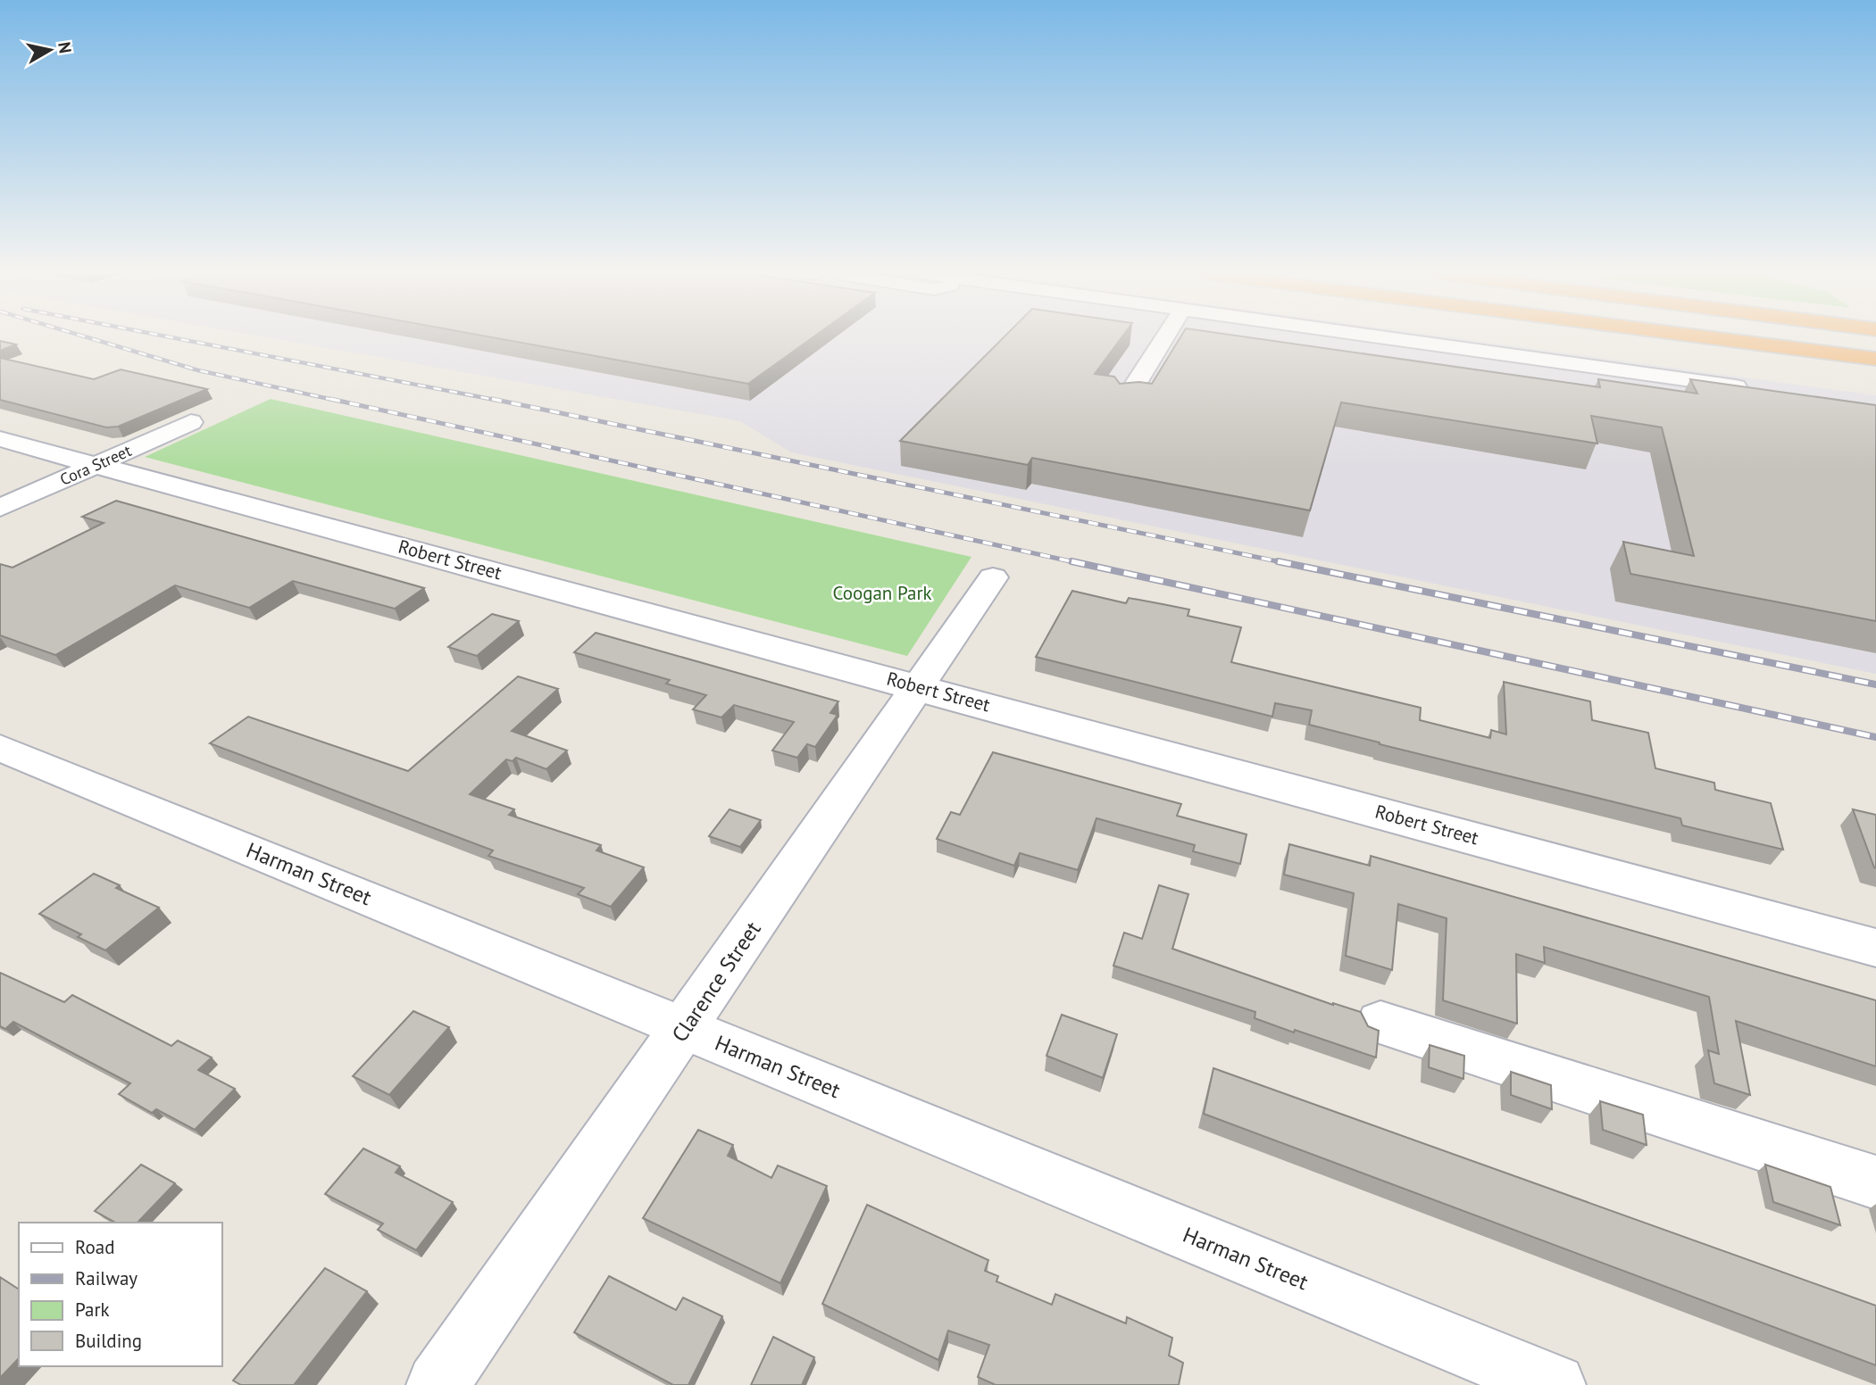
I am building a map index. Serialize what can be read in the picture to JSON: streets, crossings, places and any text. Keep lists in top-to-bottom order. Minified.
{"streets":{"street":["Cora Street","Robert Street","Harman Street","Clarence Street"]},"crossings":[["Cora Street","Robert Street"],["Robert Street","Clarence Street"],["Harman Street","Clarence Street"]],"parks":["Coogan Park"],"legend":["Road","Railway","Park","Building"],"north":"right"}
